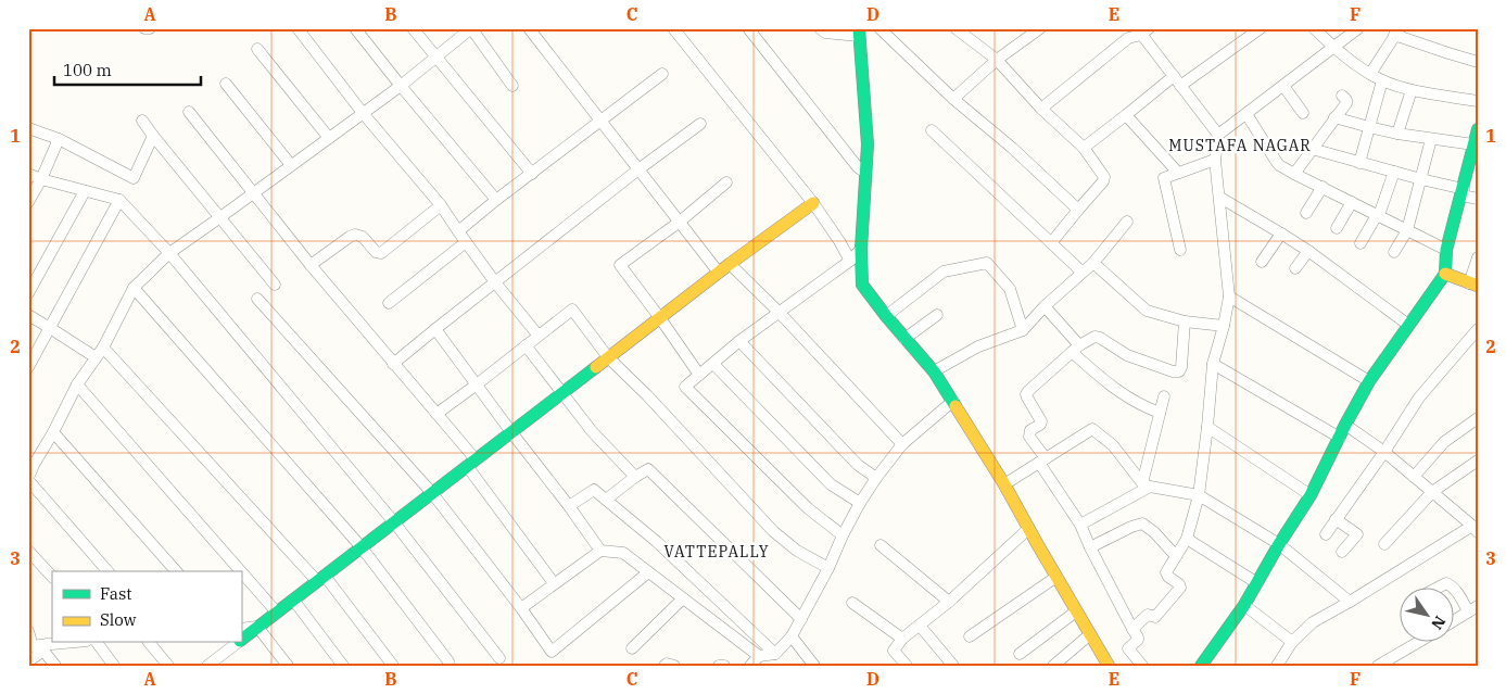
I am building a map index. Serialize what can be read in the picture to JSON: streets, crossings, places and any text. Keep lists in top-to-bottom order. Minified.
{"districts":["MUSTAFA NAGAR","VATTEPALLY"],"legend":["Fast","Slow"],"scale_bar":"100 m","north":"bottom right","grid":{"columns":["A","B","C","D","E","F"],"rows":["1","2","3"]}}
